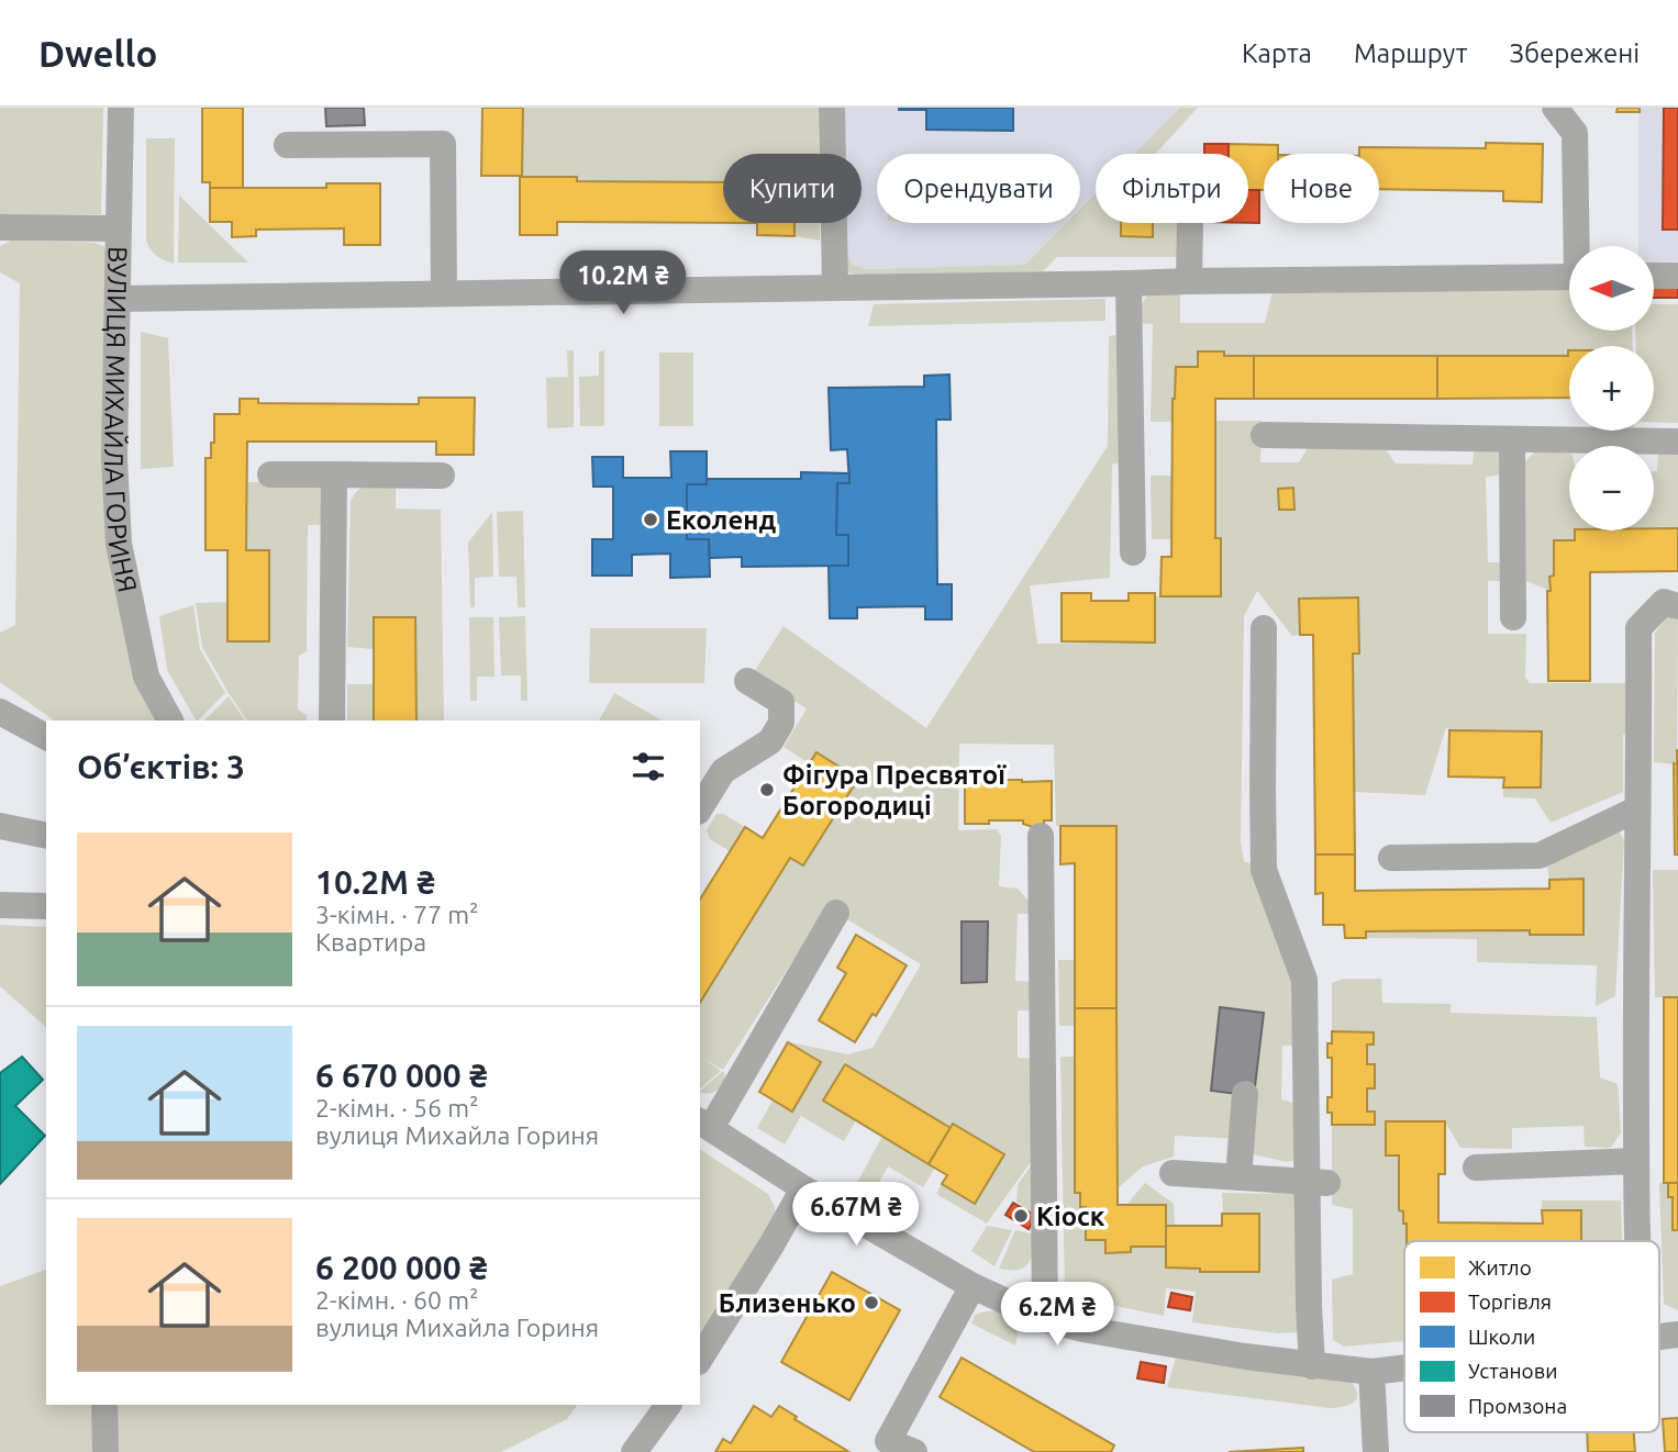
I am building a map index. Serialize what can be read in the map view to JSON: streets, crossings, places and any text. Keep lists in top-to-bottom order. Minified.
{"streets":{"street":["ВУЛИЦЯ МИХАЙЛА ГОРИНЯ"]},"places":["Еколенд","Фігура Пресвятої Богородиці","Кіоск","Близенько"],"legend":["Житло","Торгівля","Школи","Установи","Промзона"],"north":"left","page":{"header":"Dwello","nav":["Карта","Маршрут","Збережені"],"chip":["Купити","Орендувати","Фільтри","Нове"],"map_buttons":["+","−"],"price":["10.2M ₴","6.67M ₴","6.2M ₴"],"heading":"Об’єктів: 3","list":[{"name":"10.2M ₴","note":"3-кімн. · 77 m² · Квартира"},{"name":"6 670 000 ₴","note":"2-кімн. · 56 m² · вулиця Михайла Гориня"},{"name":"6 200 000 ₴","note":"2-кімн. · 60 m² · вулиця Михайла Гориня"}]}}
